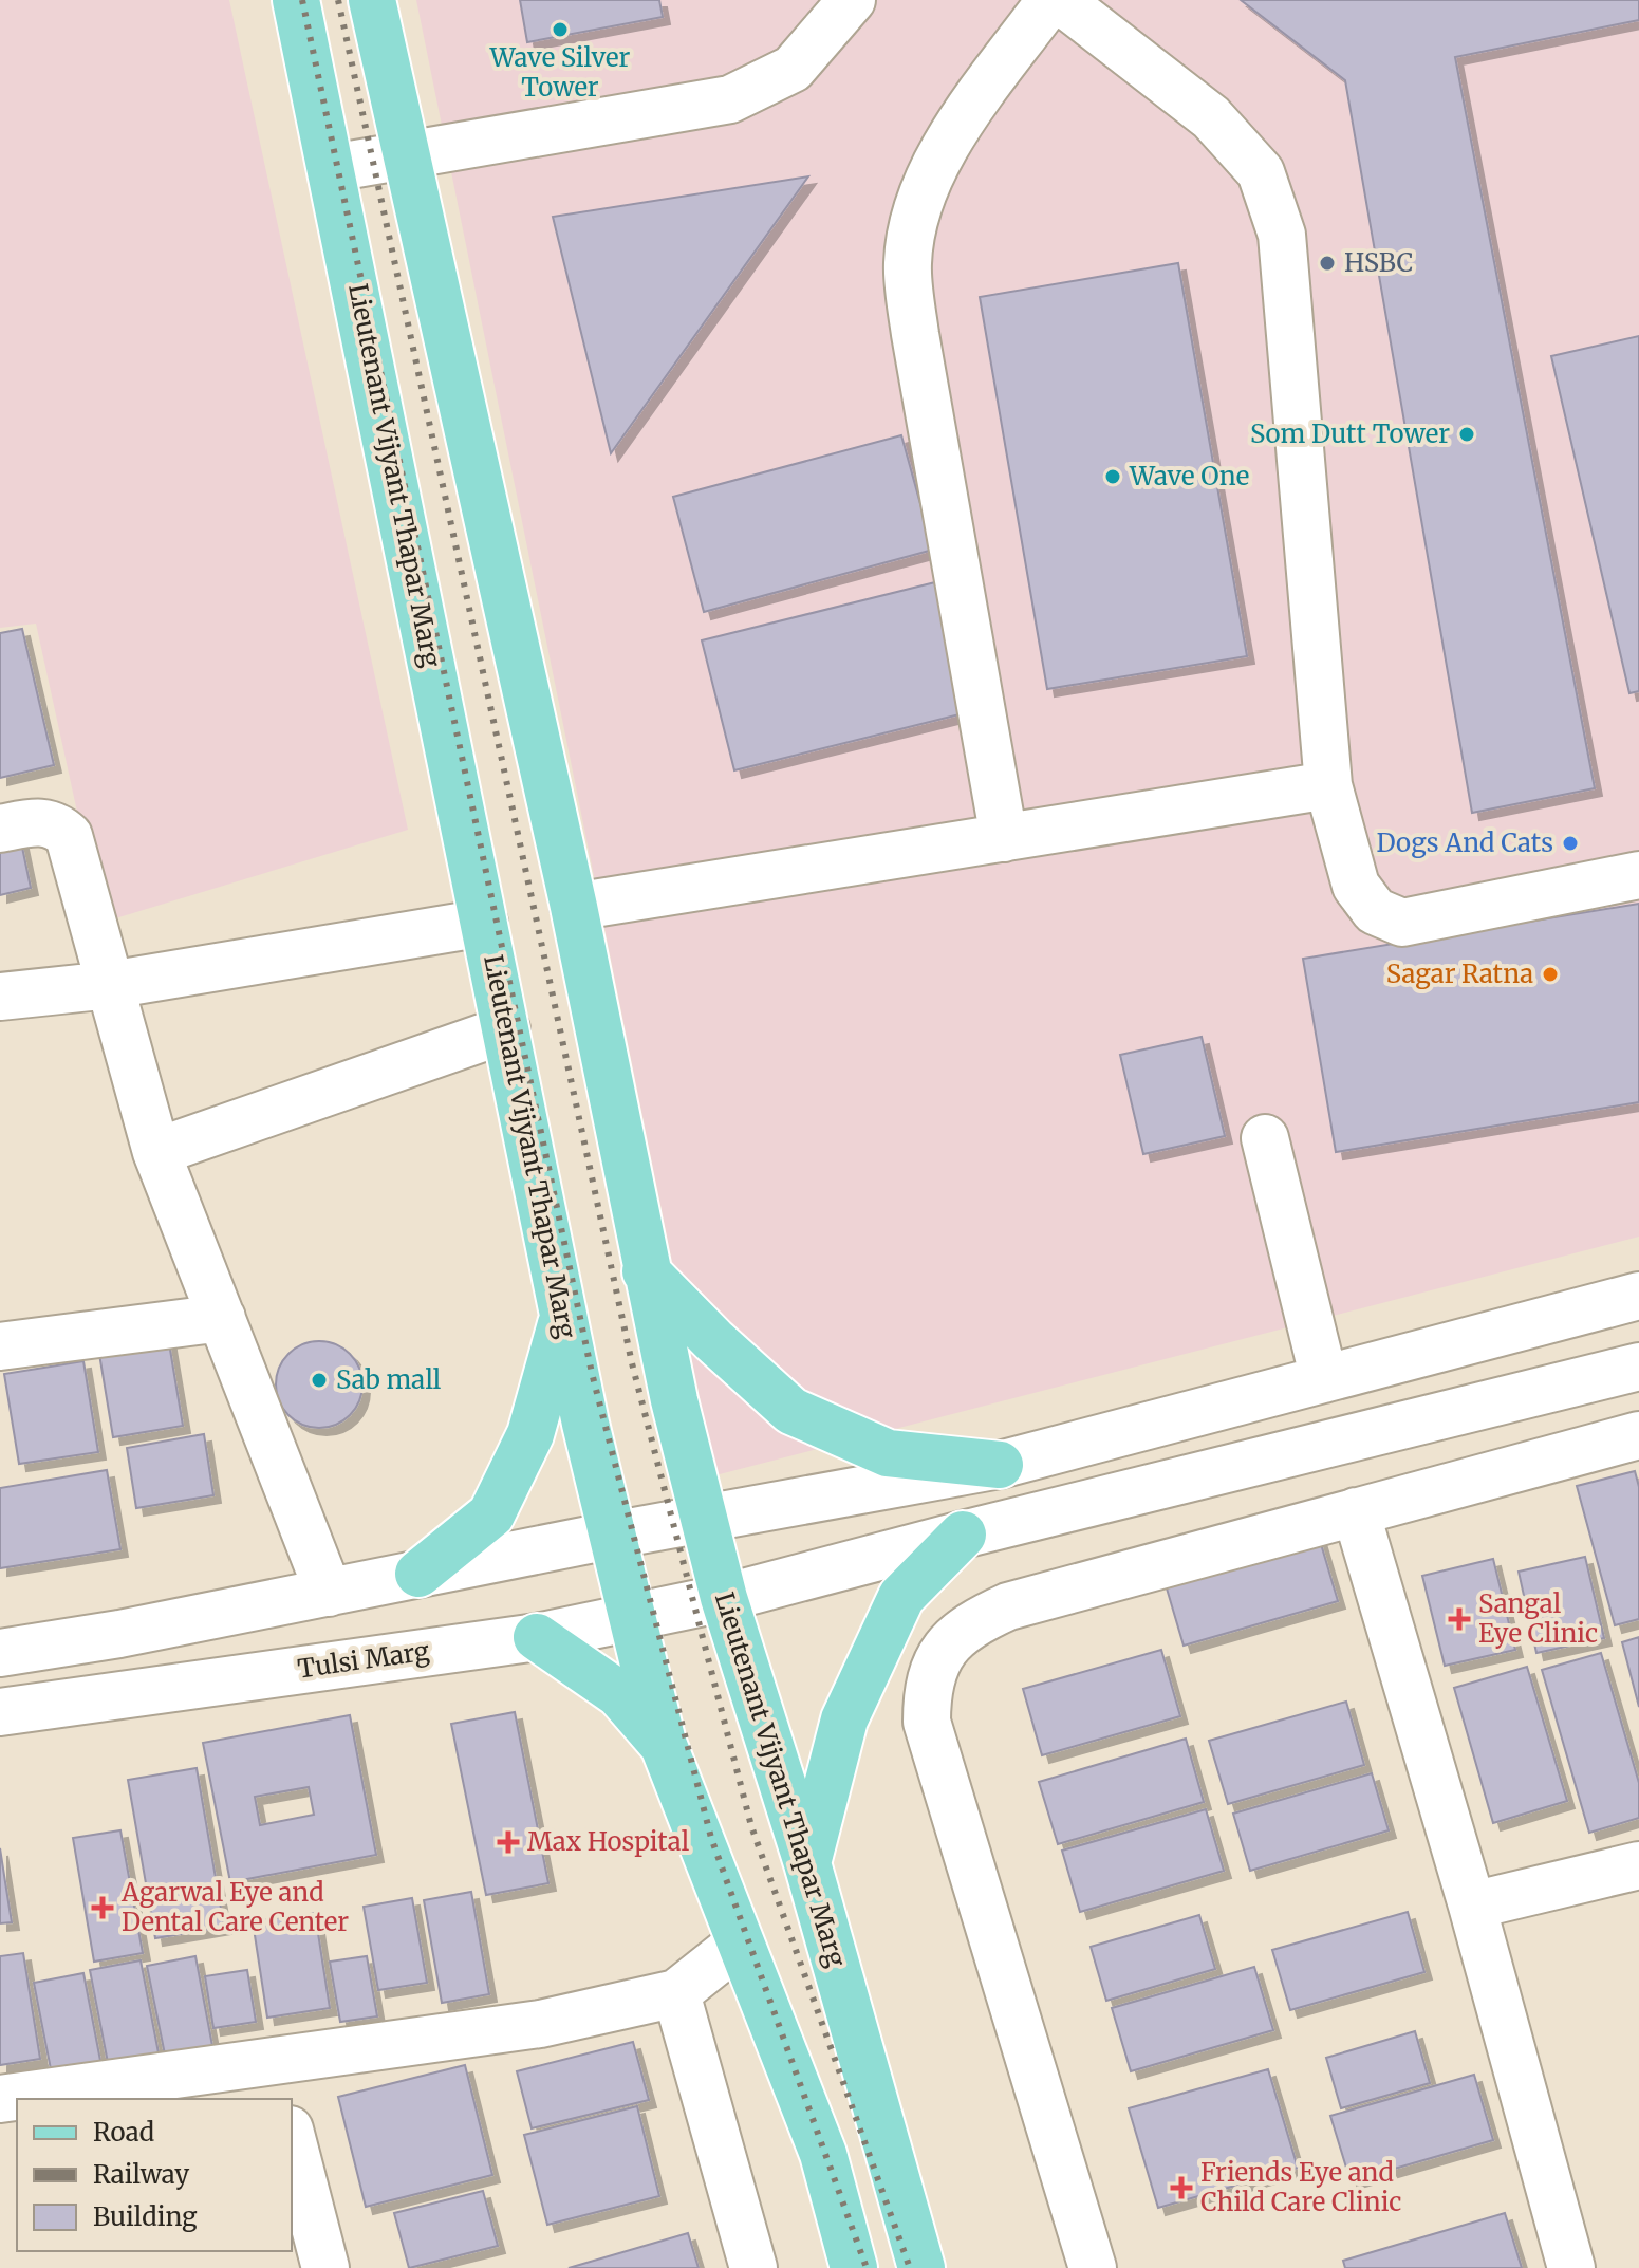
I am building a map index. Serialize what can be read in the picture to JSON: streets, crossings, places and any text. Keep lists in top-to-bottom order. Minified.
{"streets":{"main road":["Lieutenant Vijyant Thapar Marg"],"street":["Tulsi Marg"]},"crossings":[["Lieutenant Vijyant Thapar Marg","Tulsi Marg"]],"places":{"other":["Wave Silver Tower","HSBC","Som Dutt Tower","Wave One","Dogs And Cats","Sagar Ratna","Sab mall"],"health":["Sangal Eye Clinic","Max Hospital","Agarwal Eye and Dental Care Center","Friends Eye and Child Care Clinic"]},"legend":["Road","Railway","Building"]}
